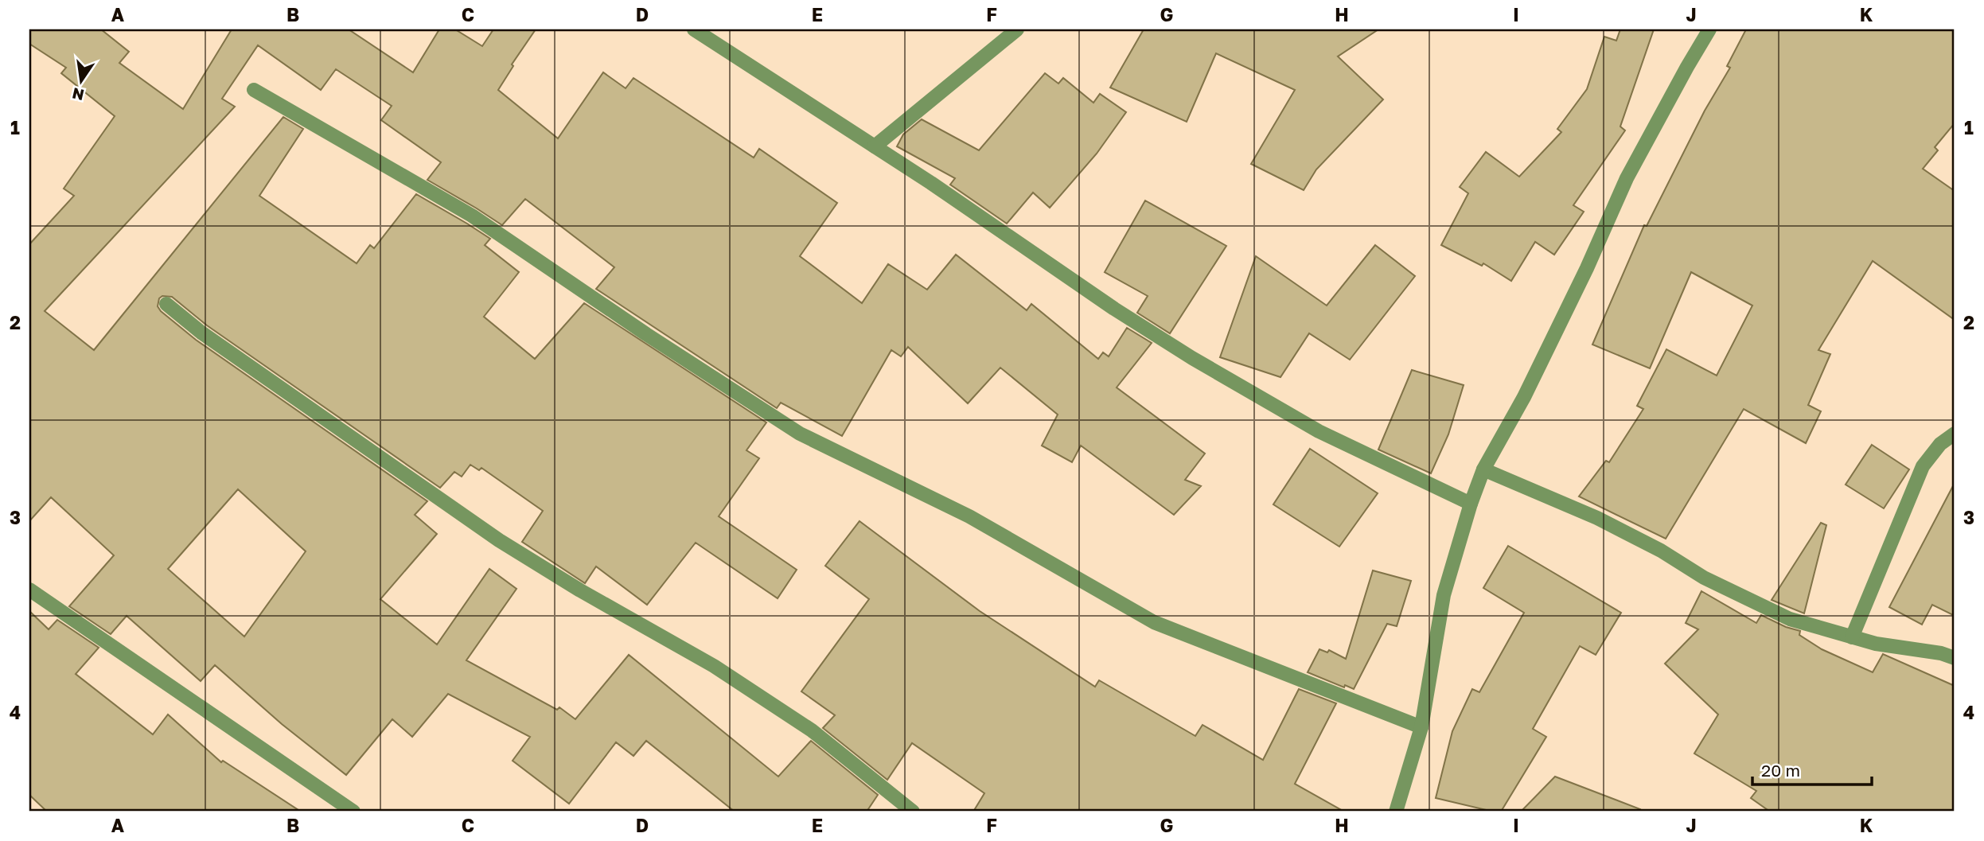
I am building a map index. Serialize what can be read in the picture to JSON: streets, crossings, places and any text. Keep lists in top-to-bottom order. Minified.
{"scale_bar":"20 m","north":"bottom","grid":{"columns":["A","B","C","D","E","F","G","H","I","J","K"],"rows":["1","2","3","4"]}}
